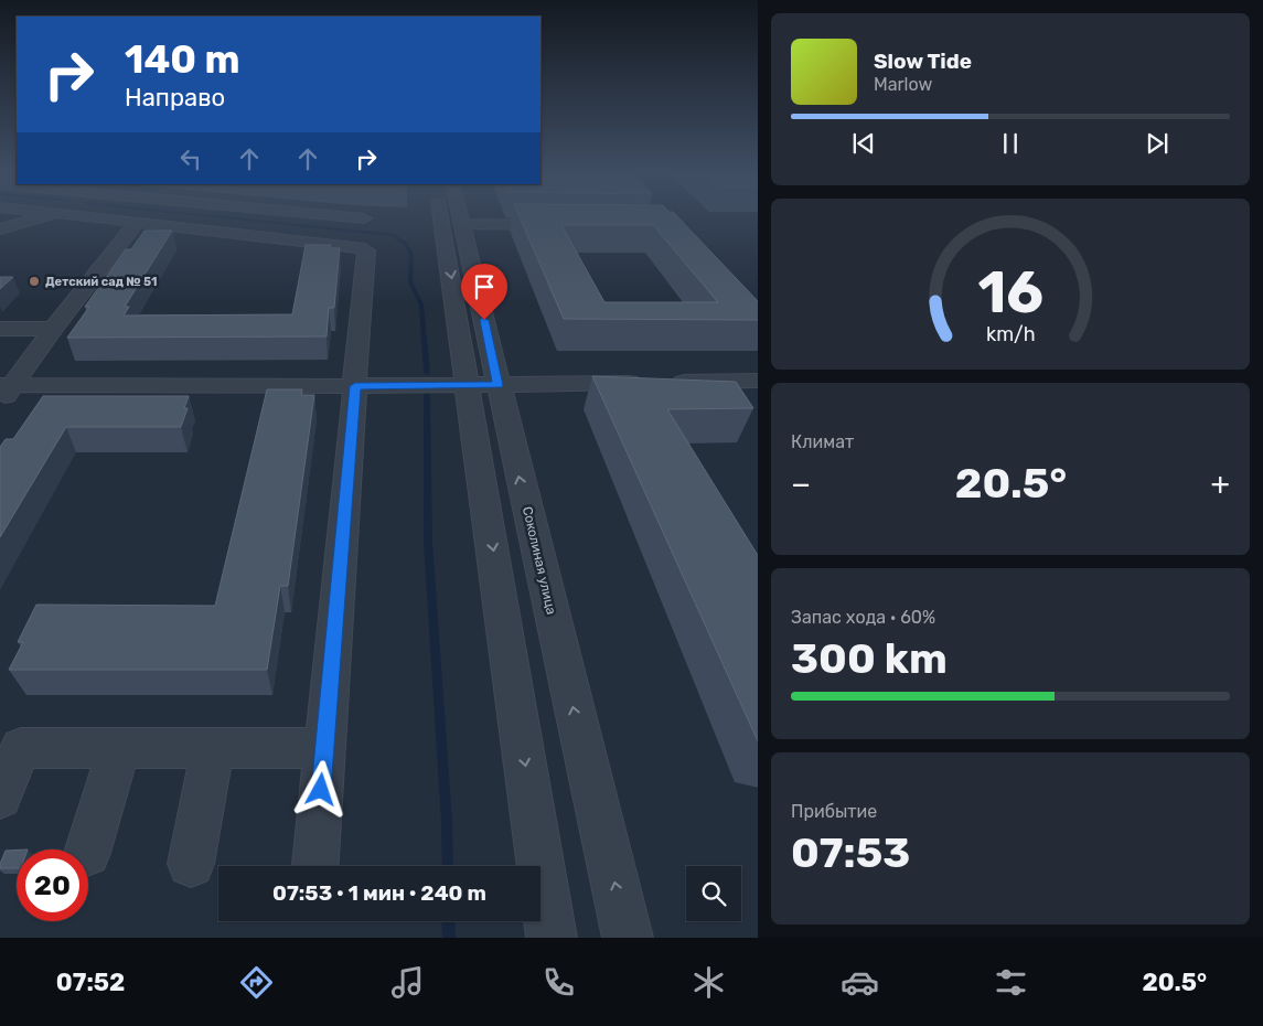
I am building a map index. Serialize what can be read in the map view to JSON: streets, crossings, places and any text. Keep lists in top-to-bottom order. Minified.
{"streets":{"street":["Соколиная улица"]},"places":["Детский сад № 51"],"page":{"turn":["140 m","Направо"],"song":["Slow Tide","Marlow"],"tile":["Климат",["Запас хода · 60%","300 km"],["Прибытие","07:53"]],"heat":["−","20.5°","+"],"limit":"20","trip":"07:53 · 1 мин · 240 m","tabs":["07:52","20.5°"],"gauge":["16","km/h"]}}
